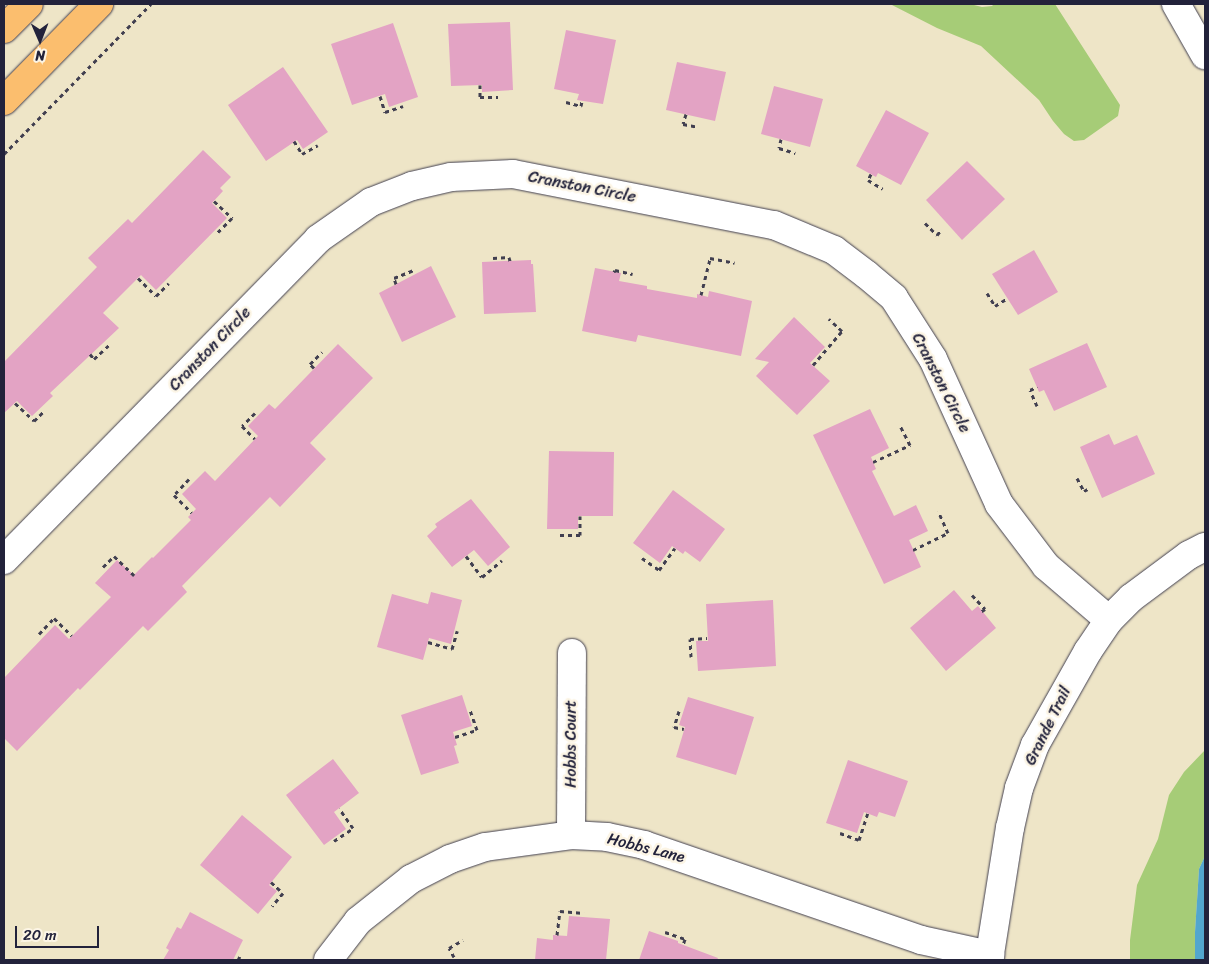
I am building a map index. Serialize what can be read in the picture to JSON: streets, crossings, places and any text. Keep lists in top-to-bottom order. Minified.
{"streets":{"street":["Cranston Circle","Grande Trail","Hobbs Court","Hobbs Lane"]},"crossings":[["Cranston Circle","Grande Trail"],["Grande Trail","Hobbs Lane"],["Hobbs Court","Hobbs Lane"]],"scale_bar":"20 m","north":"bottom"}
